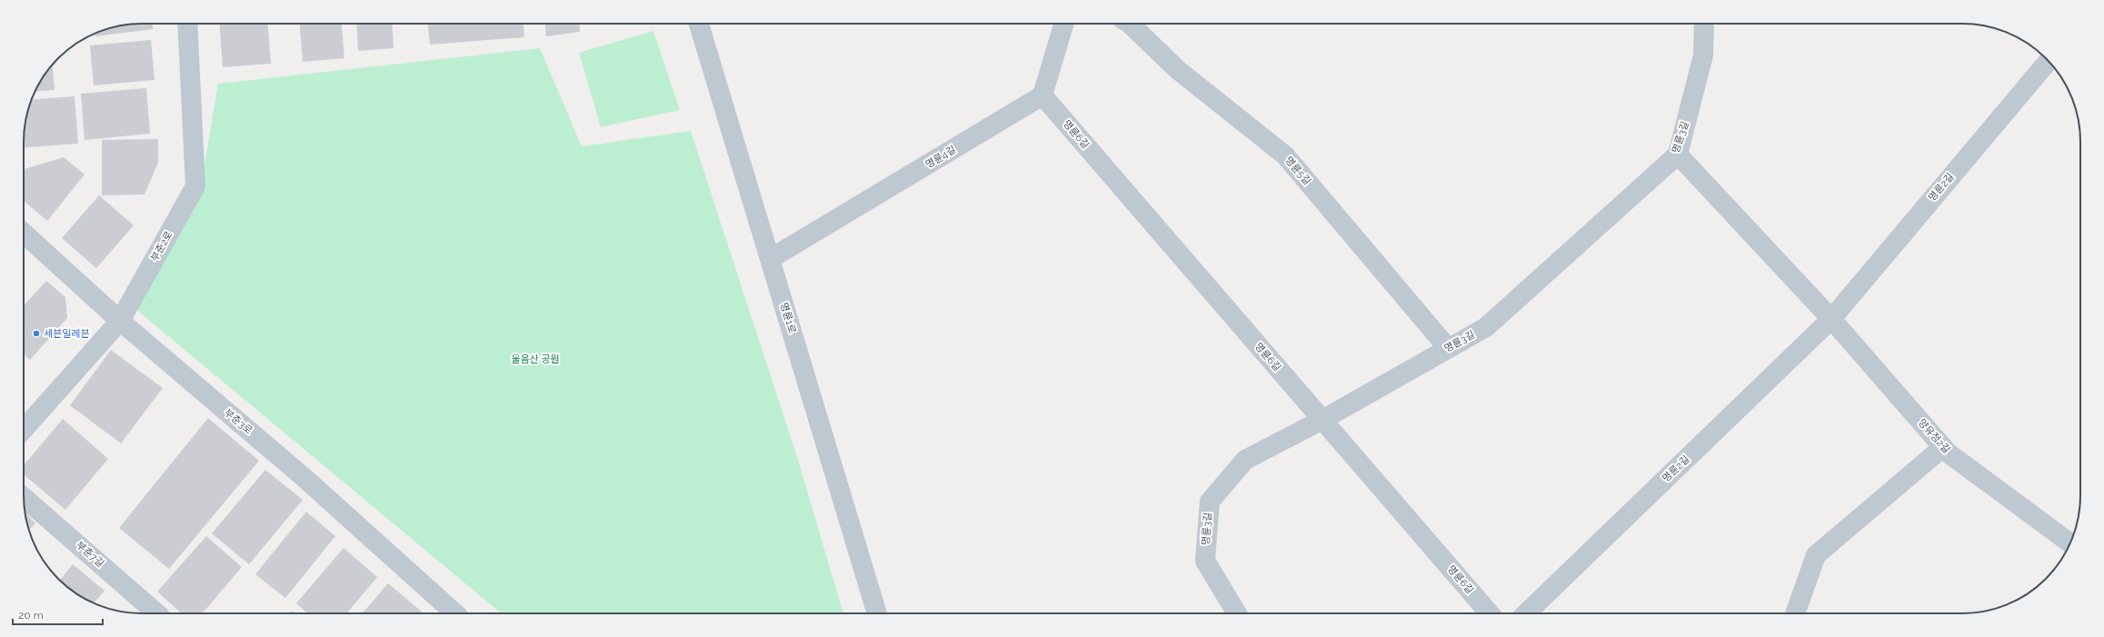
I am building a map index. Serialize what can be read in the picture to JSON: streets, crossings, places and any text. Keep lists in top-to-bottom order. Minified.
{"streets":{"street":["명륜6길","명륜3길","명륜4길","명륜5길","명륜2길","부춘2로","명륜1로","부춘3로","양유정2길","부춘7길"]},"crossings":[["명륜6길","명륜3길"],["명륜6길","명륜4길"],["명륜3길","명륜5길"],["명륜4길","명륜1로"],["명륜2길","양유정2길"],["부춘2로","부춘3로"]],"parks":["울음산 공원"],"places":["세븐일레븐"],"scale_bar":"20 m"}
